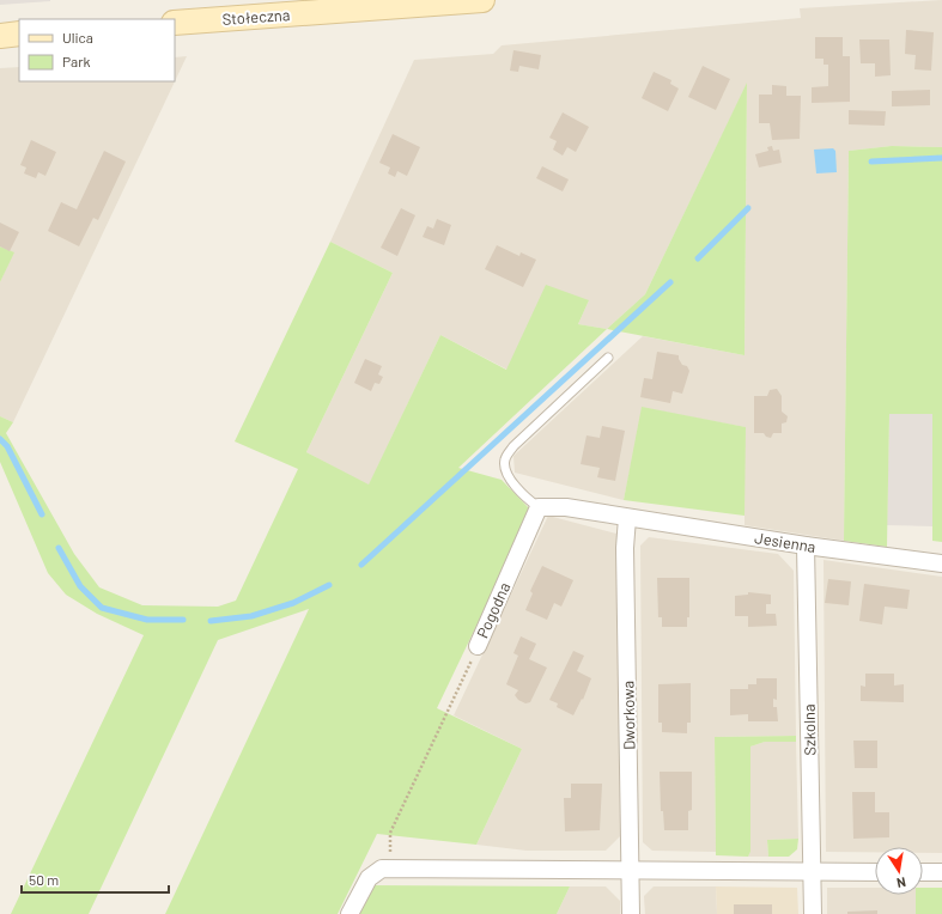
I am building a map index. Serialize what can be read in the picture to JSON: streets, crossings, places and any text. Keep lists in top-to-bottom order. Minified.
{"streets":{"main road":["Stołeczna"],"street":["Jesienna","Pogodna","Dworkowa","Szkolna"]},"crossings":[["Jesienna","Pogodna"],["Jesienna","Dworkowa"],["Jesienna","Szkolna"]],"legend":["Ulica","Park"],"scale_bar":"50 m","north":"bottom"}
